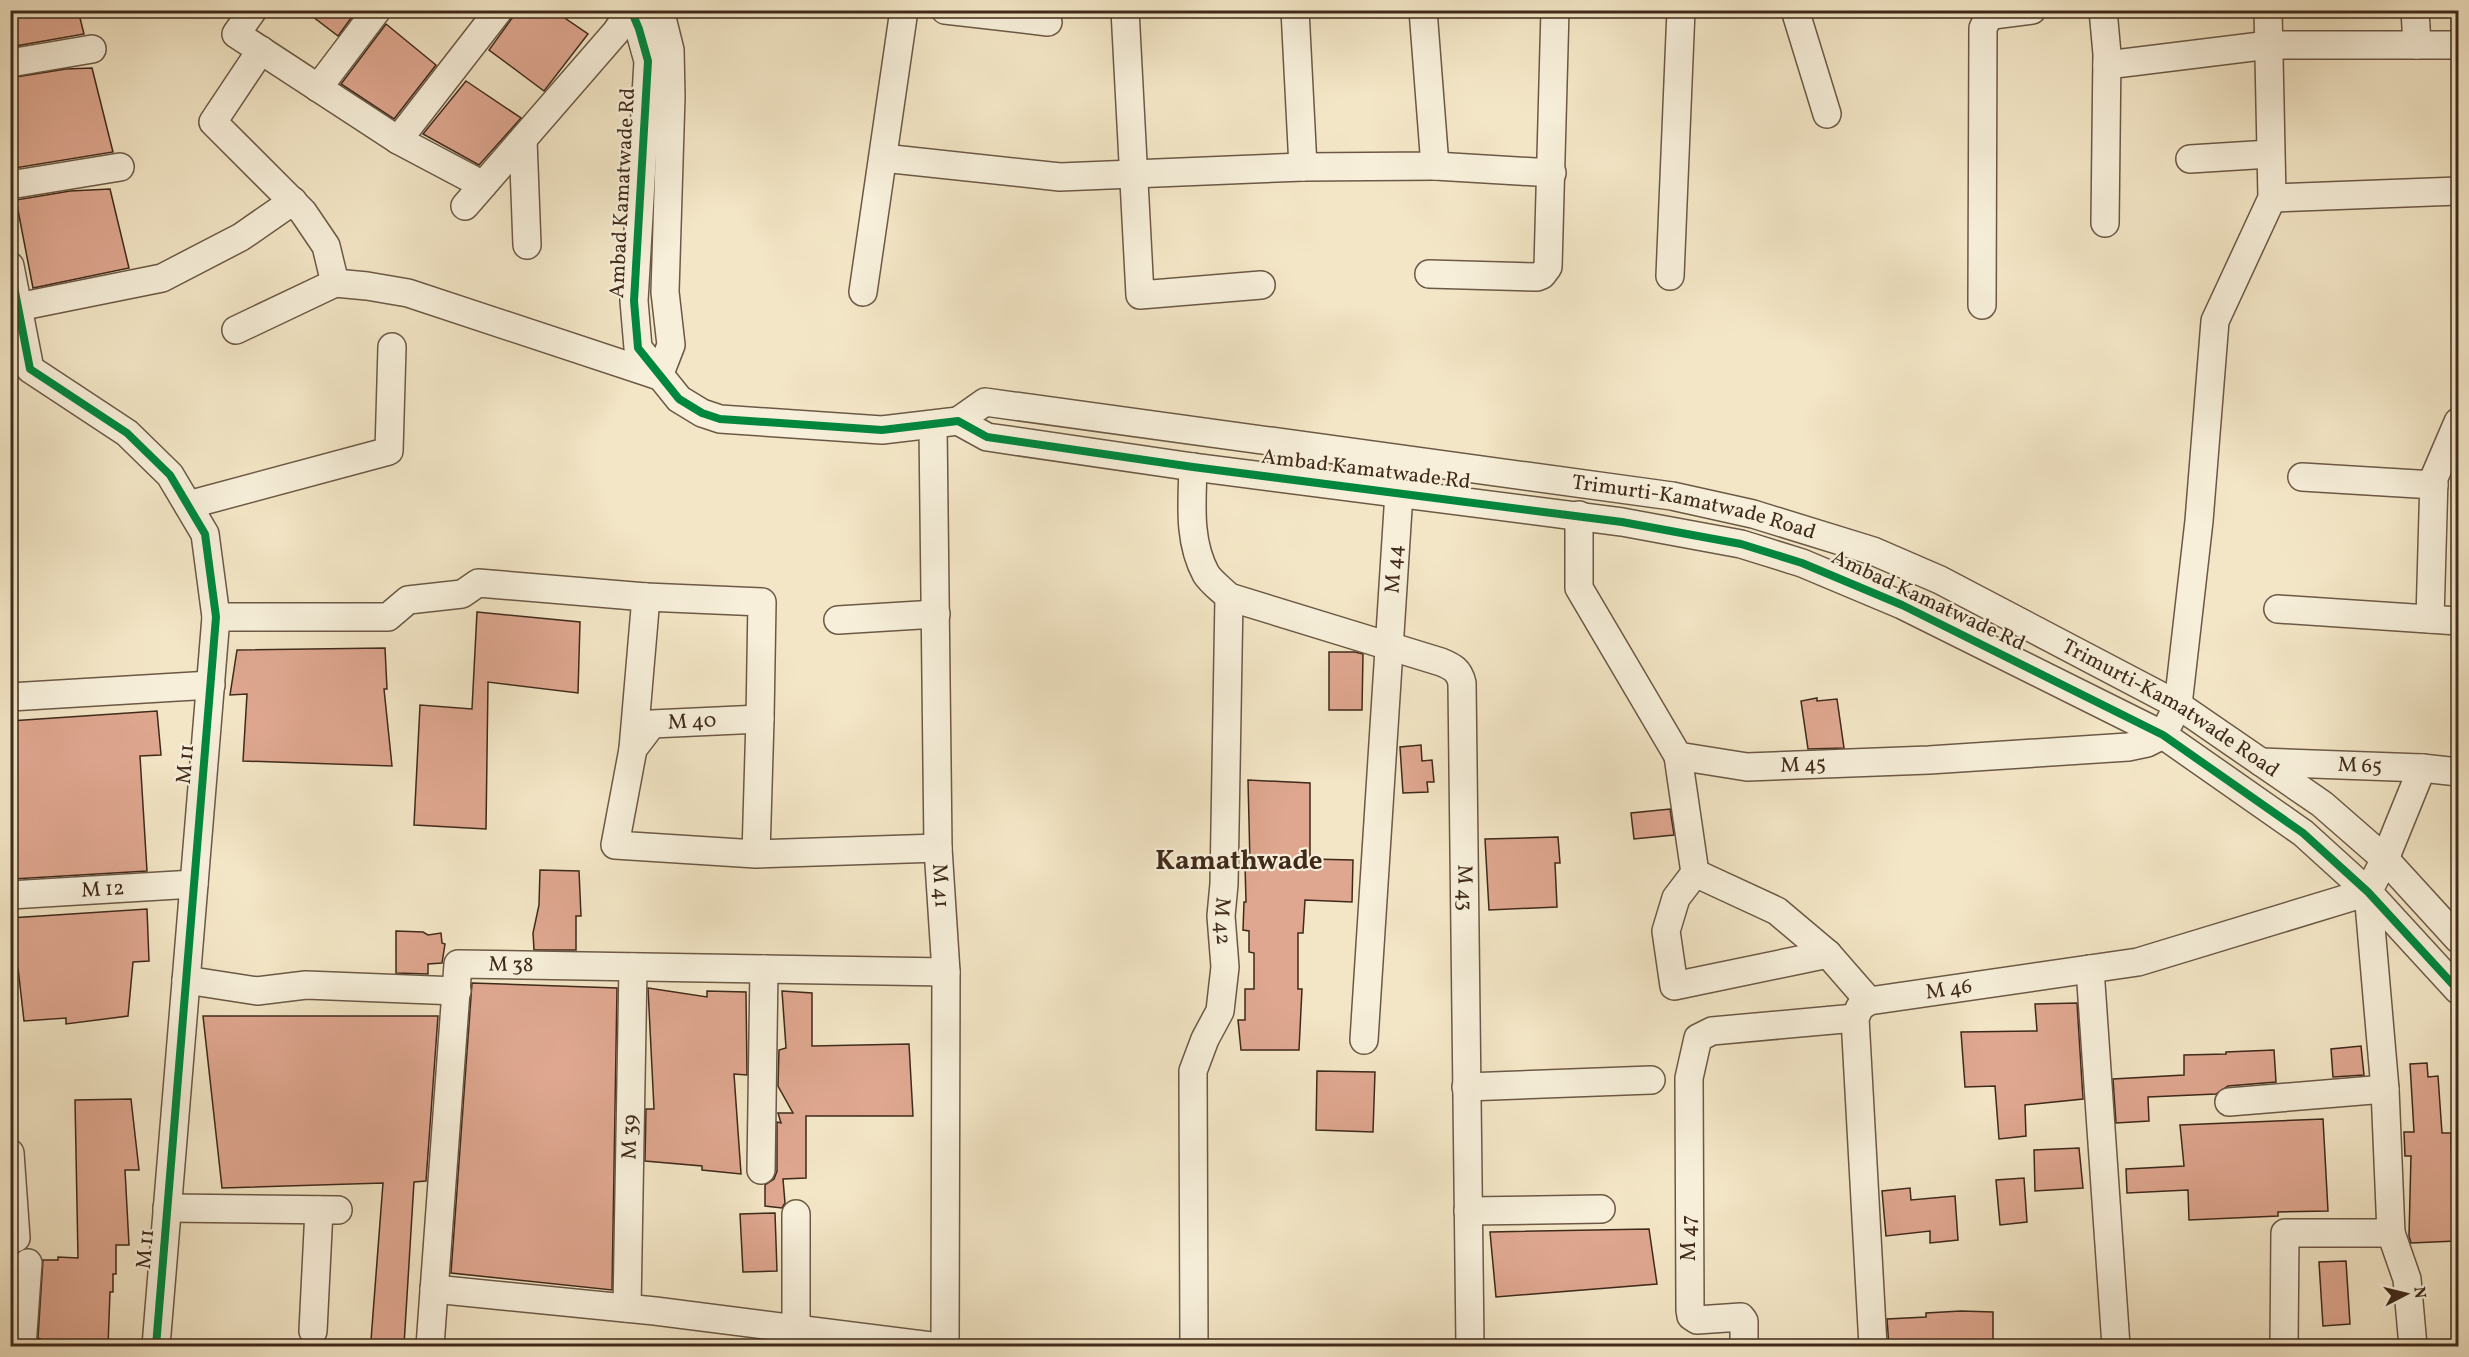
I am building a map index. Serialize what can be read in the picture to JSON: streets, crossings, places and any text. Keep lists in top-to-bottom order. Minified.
{"streets":{"street":["Ambad Kamatwade Rd","Trimurti-Kamatwade Road","M 44","M 40","M 11","M 45","M 65","M 41","M 43","M 12","M 42","M 38","M 46","M 39","M 47"]},"crossings":[["Ambad Kamatwade Rd","Trimurti-Kamatwade Road"],["Ambad Kamatwade Rd","M 44"],["Ambad Kamatwade Rd","M 45"],["Ambad Kamatwade Rd","M 41"],["Ambad Kamatwade Rd","M 46"],["Trimurti-Kamatwade Road","M 65"],["Trimurti-Kamatwade Road","M 41"],["M 44","M 43"],["M 40","M 41"],["M 11","M 12"],["M 41","M 38"],["M 43","M 42"],["M 38","M 39"],["M 46","M 47"]],"districts":["Kamathwade"],"north":"right"}
